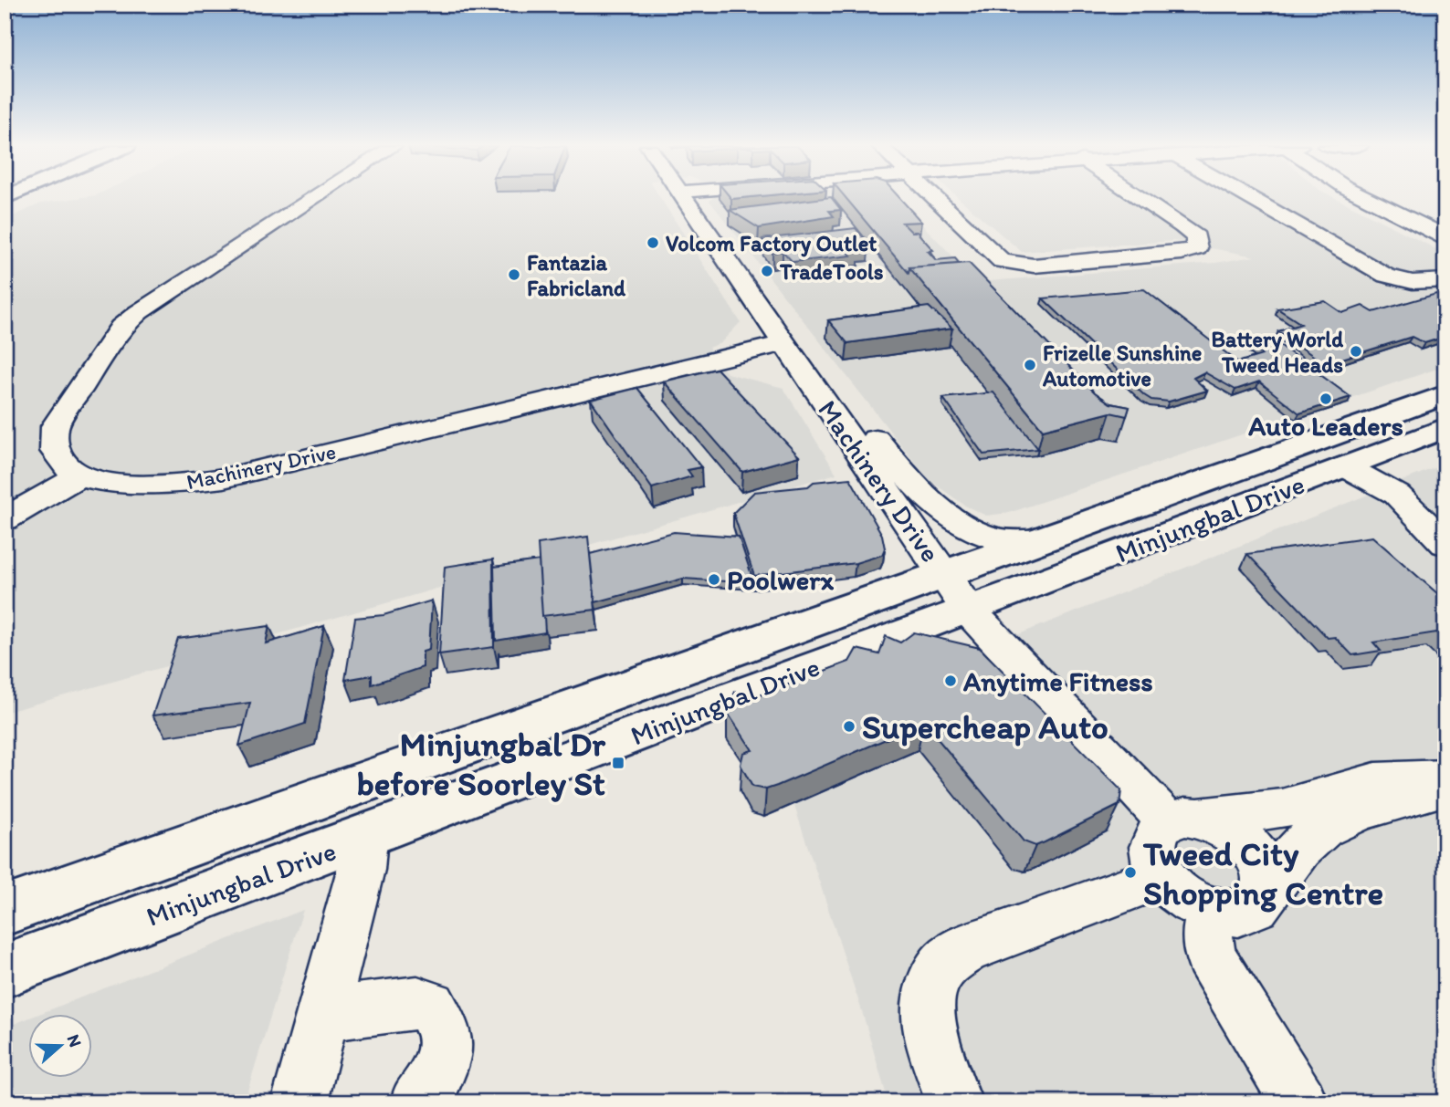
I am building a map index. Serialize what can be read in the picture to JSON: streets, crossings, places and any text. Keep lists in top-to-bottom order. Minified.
{"streets":{"main road":["Minjungbal Drive"],"street":["Machinery Drive"]},"crossings":[["Machinery Drive","Minjungbal Drive"]],"places":{"other":["Volcom Factory Outlet","TradeTools","Fantazia Fabricland","Battery World Tweed Heads","Frizelle Sunshine Automotive","Auto Leaders","Poolwerx","Anytime Fitness","Supercheap Auto","Tweed City Shopping Centre"],"transit":["Minjungbal Dr before Soorley St"]},"north":"right"}
